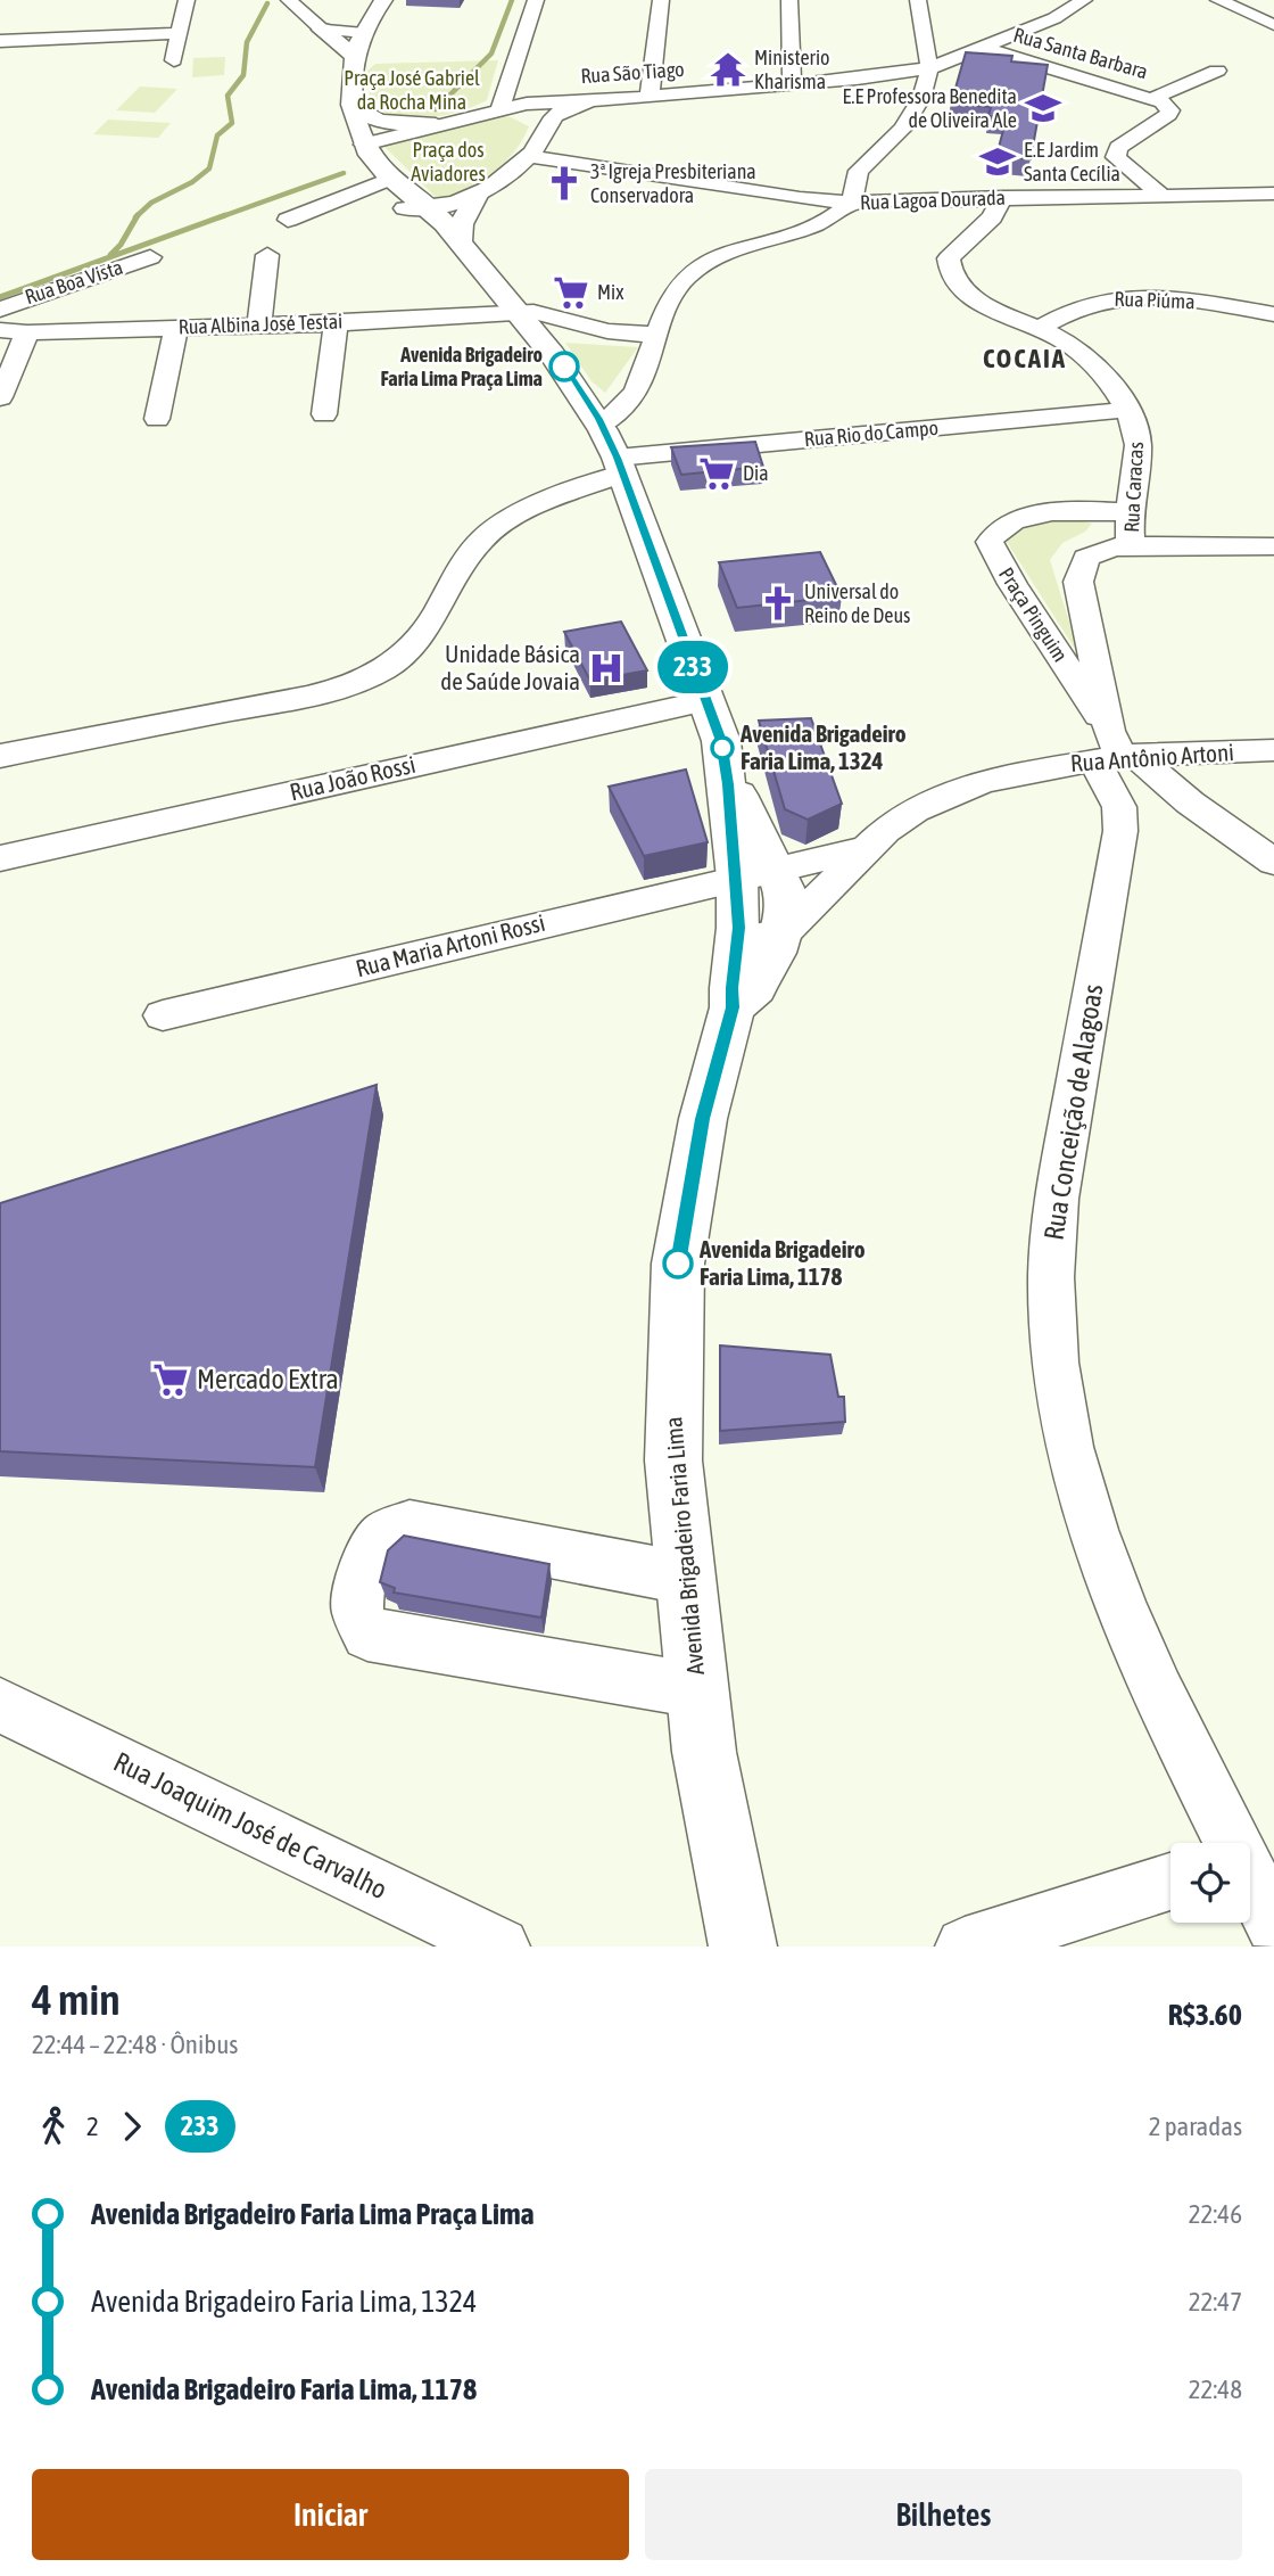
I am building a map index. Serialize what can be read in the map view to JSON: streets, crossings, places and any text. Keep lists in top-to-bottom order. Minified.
{"streets":{"main road":["Avenida Brigadeiro Faria Lima"],"street":["Rua Santa Barbara","Rua São Tiago","Rua Lagoa Dourada","Rua Boa Vista","Rua Piúma","Rua Albina José Testai","Rua Rio do Campo","Rua Caracas","Praça Pinguim","Rua Antônio Artoni","Rua João Rossi","Rua Maria Artoni Rossi","Rua Conceição de Alagoas","Rua Joaquim José de Carvalho"]},"crossings":[["Rua Santa Barbara","Rua São Tiago"],["Rua Santa Barbara","Rua Lagoa Dourada"],["Rua Lagoa Dourada","Rua Caracas"],["Rua Piúma","Rua Caracas"],["Rua Rio do Campo","Rua Caracas"],["Rua Caracas","Praça Pinguim"],["Praça Pinguim","Rua Antônio Artoni"],["Praça Pinguim","Rua Conceição de Alagoas"],["Rua Antônio Artoni","Rua Maria Artoni Rossi"],["Rua Antônio Artoni","Rua Conceição de Alagoas"],["Rua Antônio Artoni","Avenida Brigadeiro Faria Lima"],["Rua Maria Artoni Rossi","Avenida Brigadeiro Faria Lima"]],"districts":["COCAIA"],"parks":["Praça José Gabriel da Rocha Mina","Praça dos Aviadores"],"places":{"temple":["Ministerio Kharisma"],"school or university":["E.E Professora Benedita de Oliveira Ale","E.E Jardim Santa Cecília"],"church":["3ª Igreja Presbiteriana Conservadora","Universal do Reino de Deus"],"supermarket":["Mix","Dia","Mercado Extra"],"other":["Avenida Brigadeiro Faria Lima Praça Lima","Avenida Brigadeiro Faria Lima, 1324","Avenida Brigadeiro Faria Lima, 1178"],"hospital":["Unidade Básica de Saúde Jovaia"]},"lines":["bus line 233"],"page":{"on_map":"233","heading":["4 min","22:44 – 22:48 · Ônibus","R$3.60"],"legs":["2","233","2 paradas"],"list":[{"name":"Avenida Brigadeiro Faria Lima Praça Lima","value":"22:46"},{"name":"Avenida Brigadeiro Faria Lima, 1324","value":"22:47"},{"name":"Avenida Brigadeiro Faria Lima, 1178","value":"22:48"}],"buttons":["Iniciar","Bilhetes"]}}
